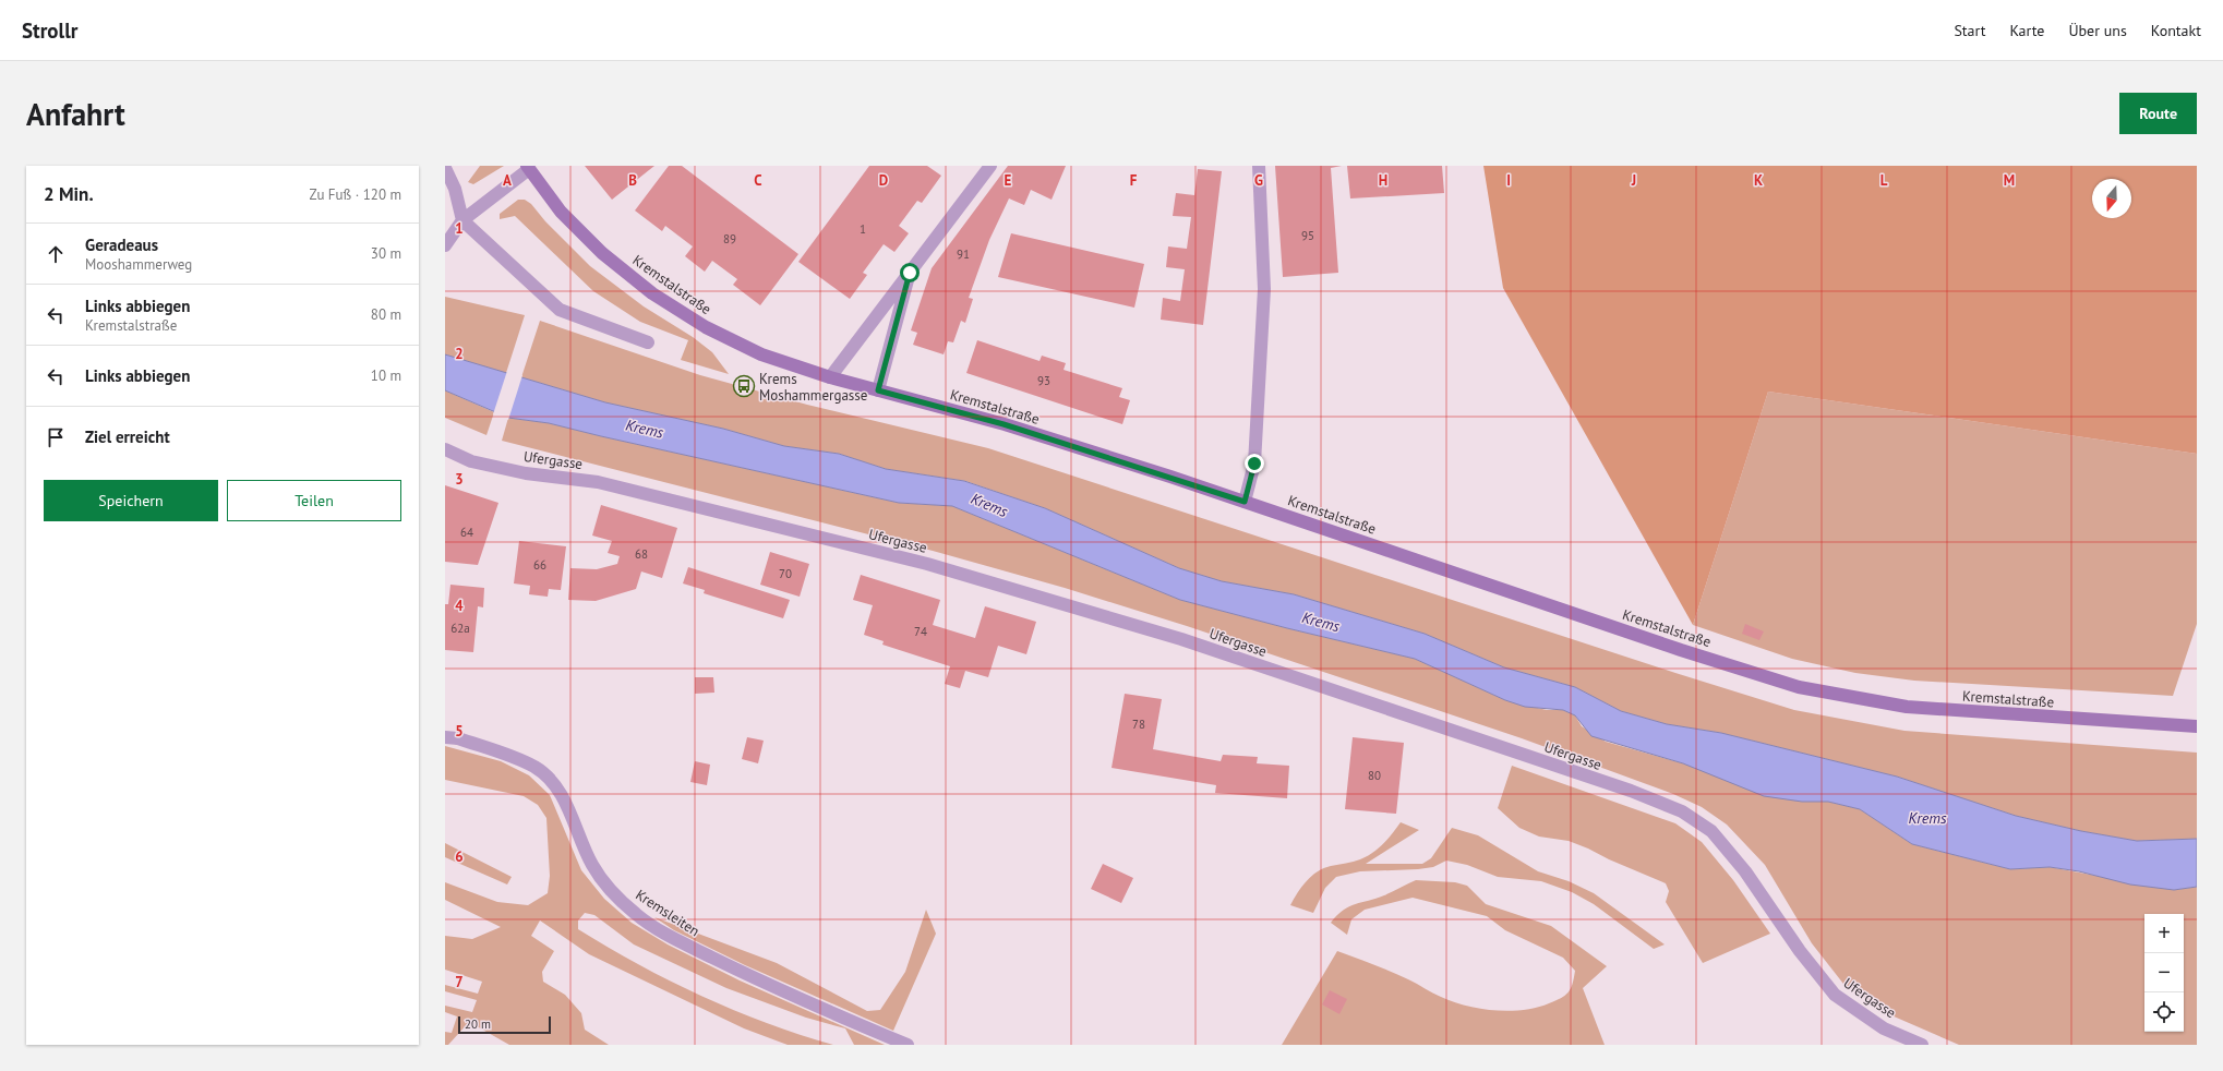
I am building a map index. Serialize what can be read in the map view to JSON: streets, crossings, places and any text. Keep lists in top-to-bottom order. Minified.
{"streets":{"main road":["Kremstalstraße"],"street":["Ufergasse","Kremsleiten"]},"water":["Krems"],"places":{"bus stop":["Krems Moshammergasse"]},"house_numbers":["1","95","89","91","93","64","68","66","70","62a","74","78","80"],"scale_bar":"20 m","north":"bottom","page":{"header":"Strollr","nav":["Start","Karte","Über uns","Kontakt"],"buttons":["Route",["Speichern","Teilen"]],"title":"Anfahrt","heading":["2 Min.","Zu Fuß · 120 m"],"list":[["Geradeaus","Mooshammerweg","30 m"],["Links abbiegen","Kremstalstraße","80 m"],["Links abbiegen","10 m"],"Ziel erreicht"],"map_buttons":["+","−"],"scale":"20 m"},"grid":{"columns":["A","B","C","D","E","F","G","H","I","J","K","L","M"],"rows":["1","2","3","4","5","6","7"]}}
